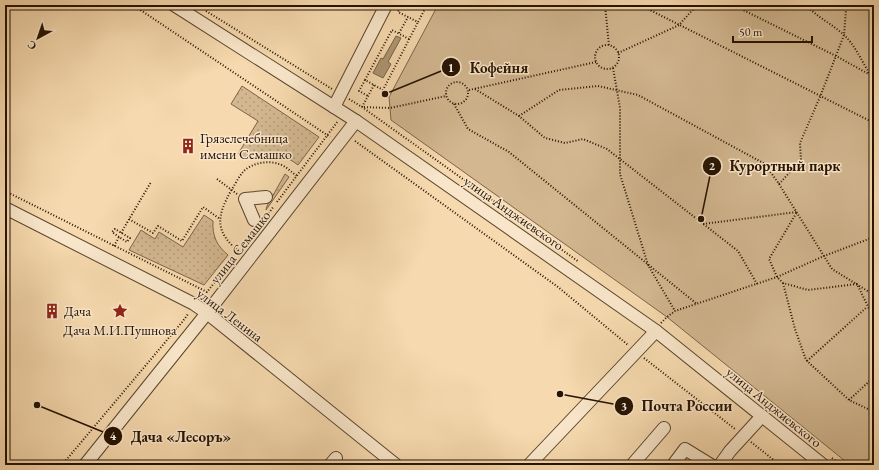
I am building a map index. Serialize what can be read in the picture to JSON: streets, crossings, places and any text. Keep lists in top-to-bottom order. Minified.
{"streets":{"street":["улица Анджиевского","улица Семашко","улица Ленина"]},"crossings":[["улица Анджиевского","улица Семашко"],["улица Семашко","улица Ленина"]],"places":{"other":["Кофейня","Курортный парк","Почта России","Дача «Лесоръ»"],"building":["Грязелечебница имени Семашко","Дача"],"place":["Дача М.И.Пушнова"]},"scale_bar":"50 m","north":"bottom left"}
